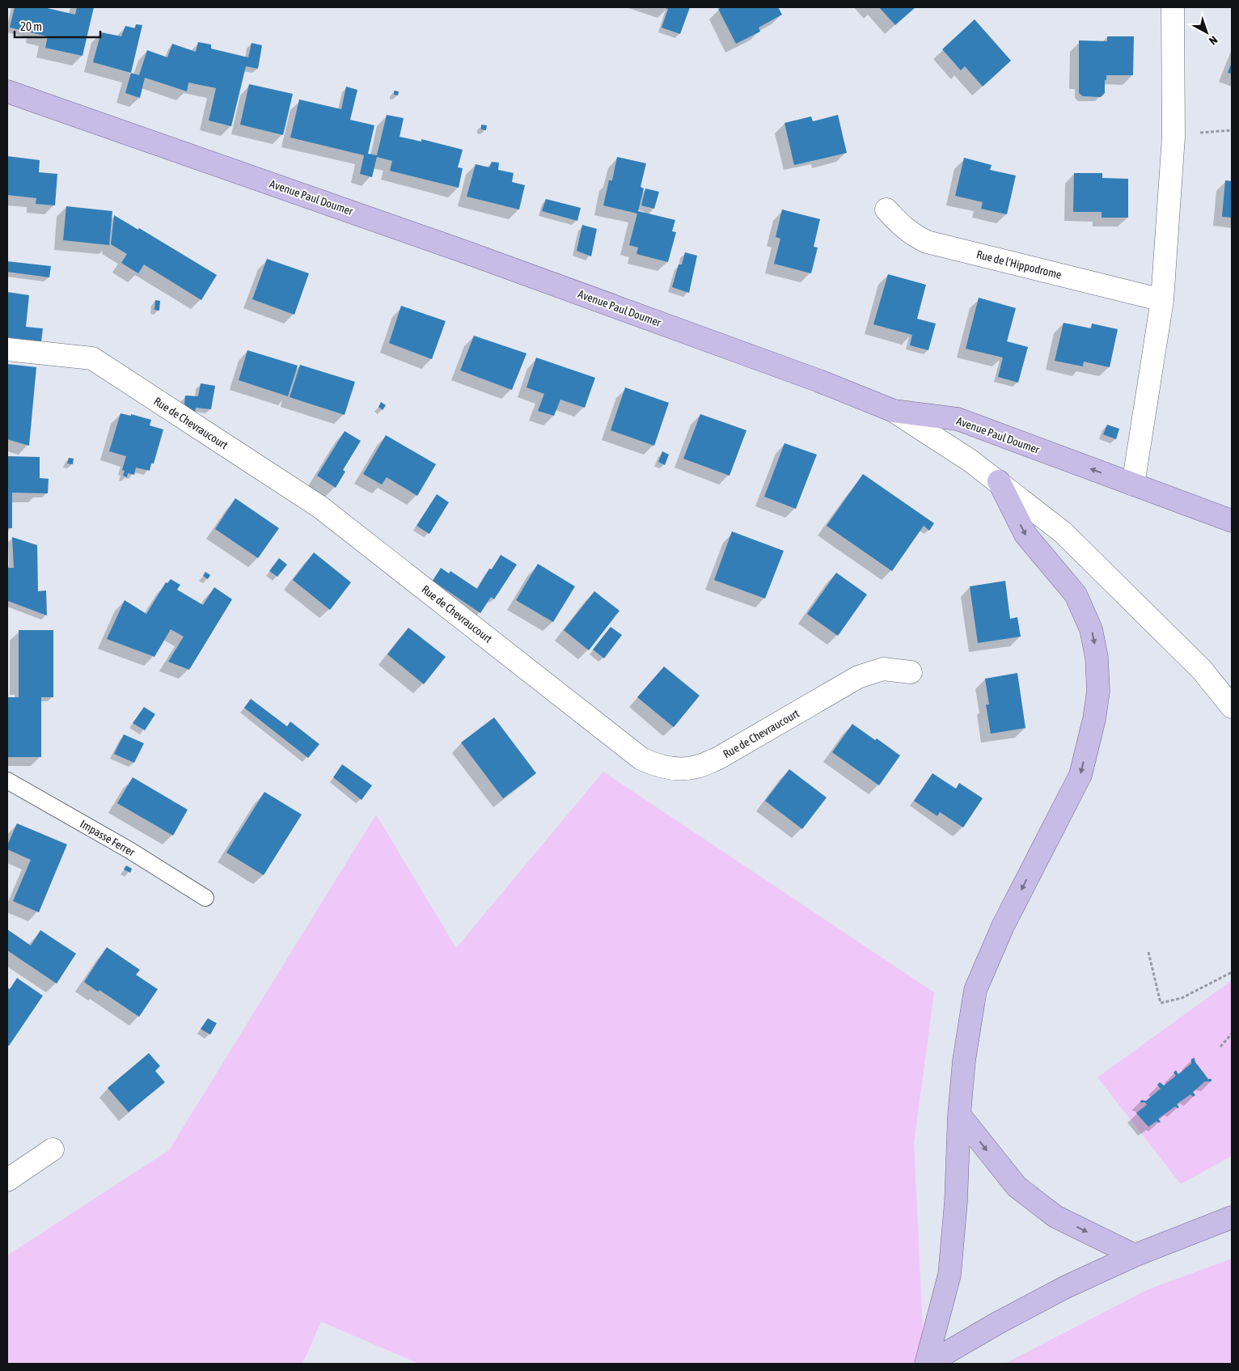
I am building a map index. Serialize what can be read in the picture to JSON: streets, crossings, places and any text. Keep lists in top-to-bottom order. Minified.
{"streets":{"main road":["Avenue Paul Doumer"],"street":["Rue de l'Hippodrome","Rue de Chevraucourt"],"lane":["Impasse Ferrer"]},"scale_bar":"20 m","north":"bottom right"}
